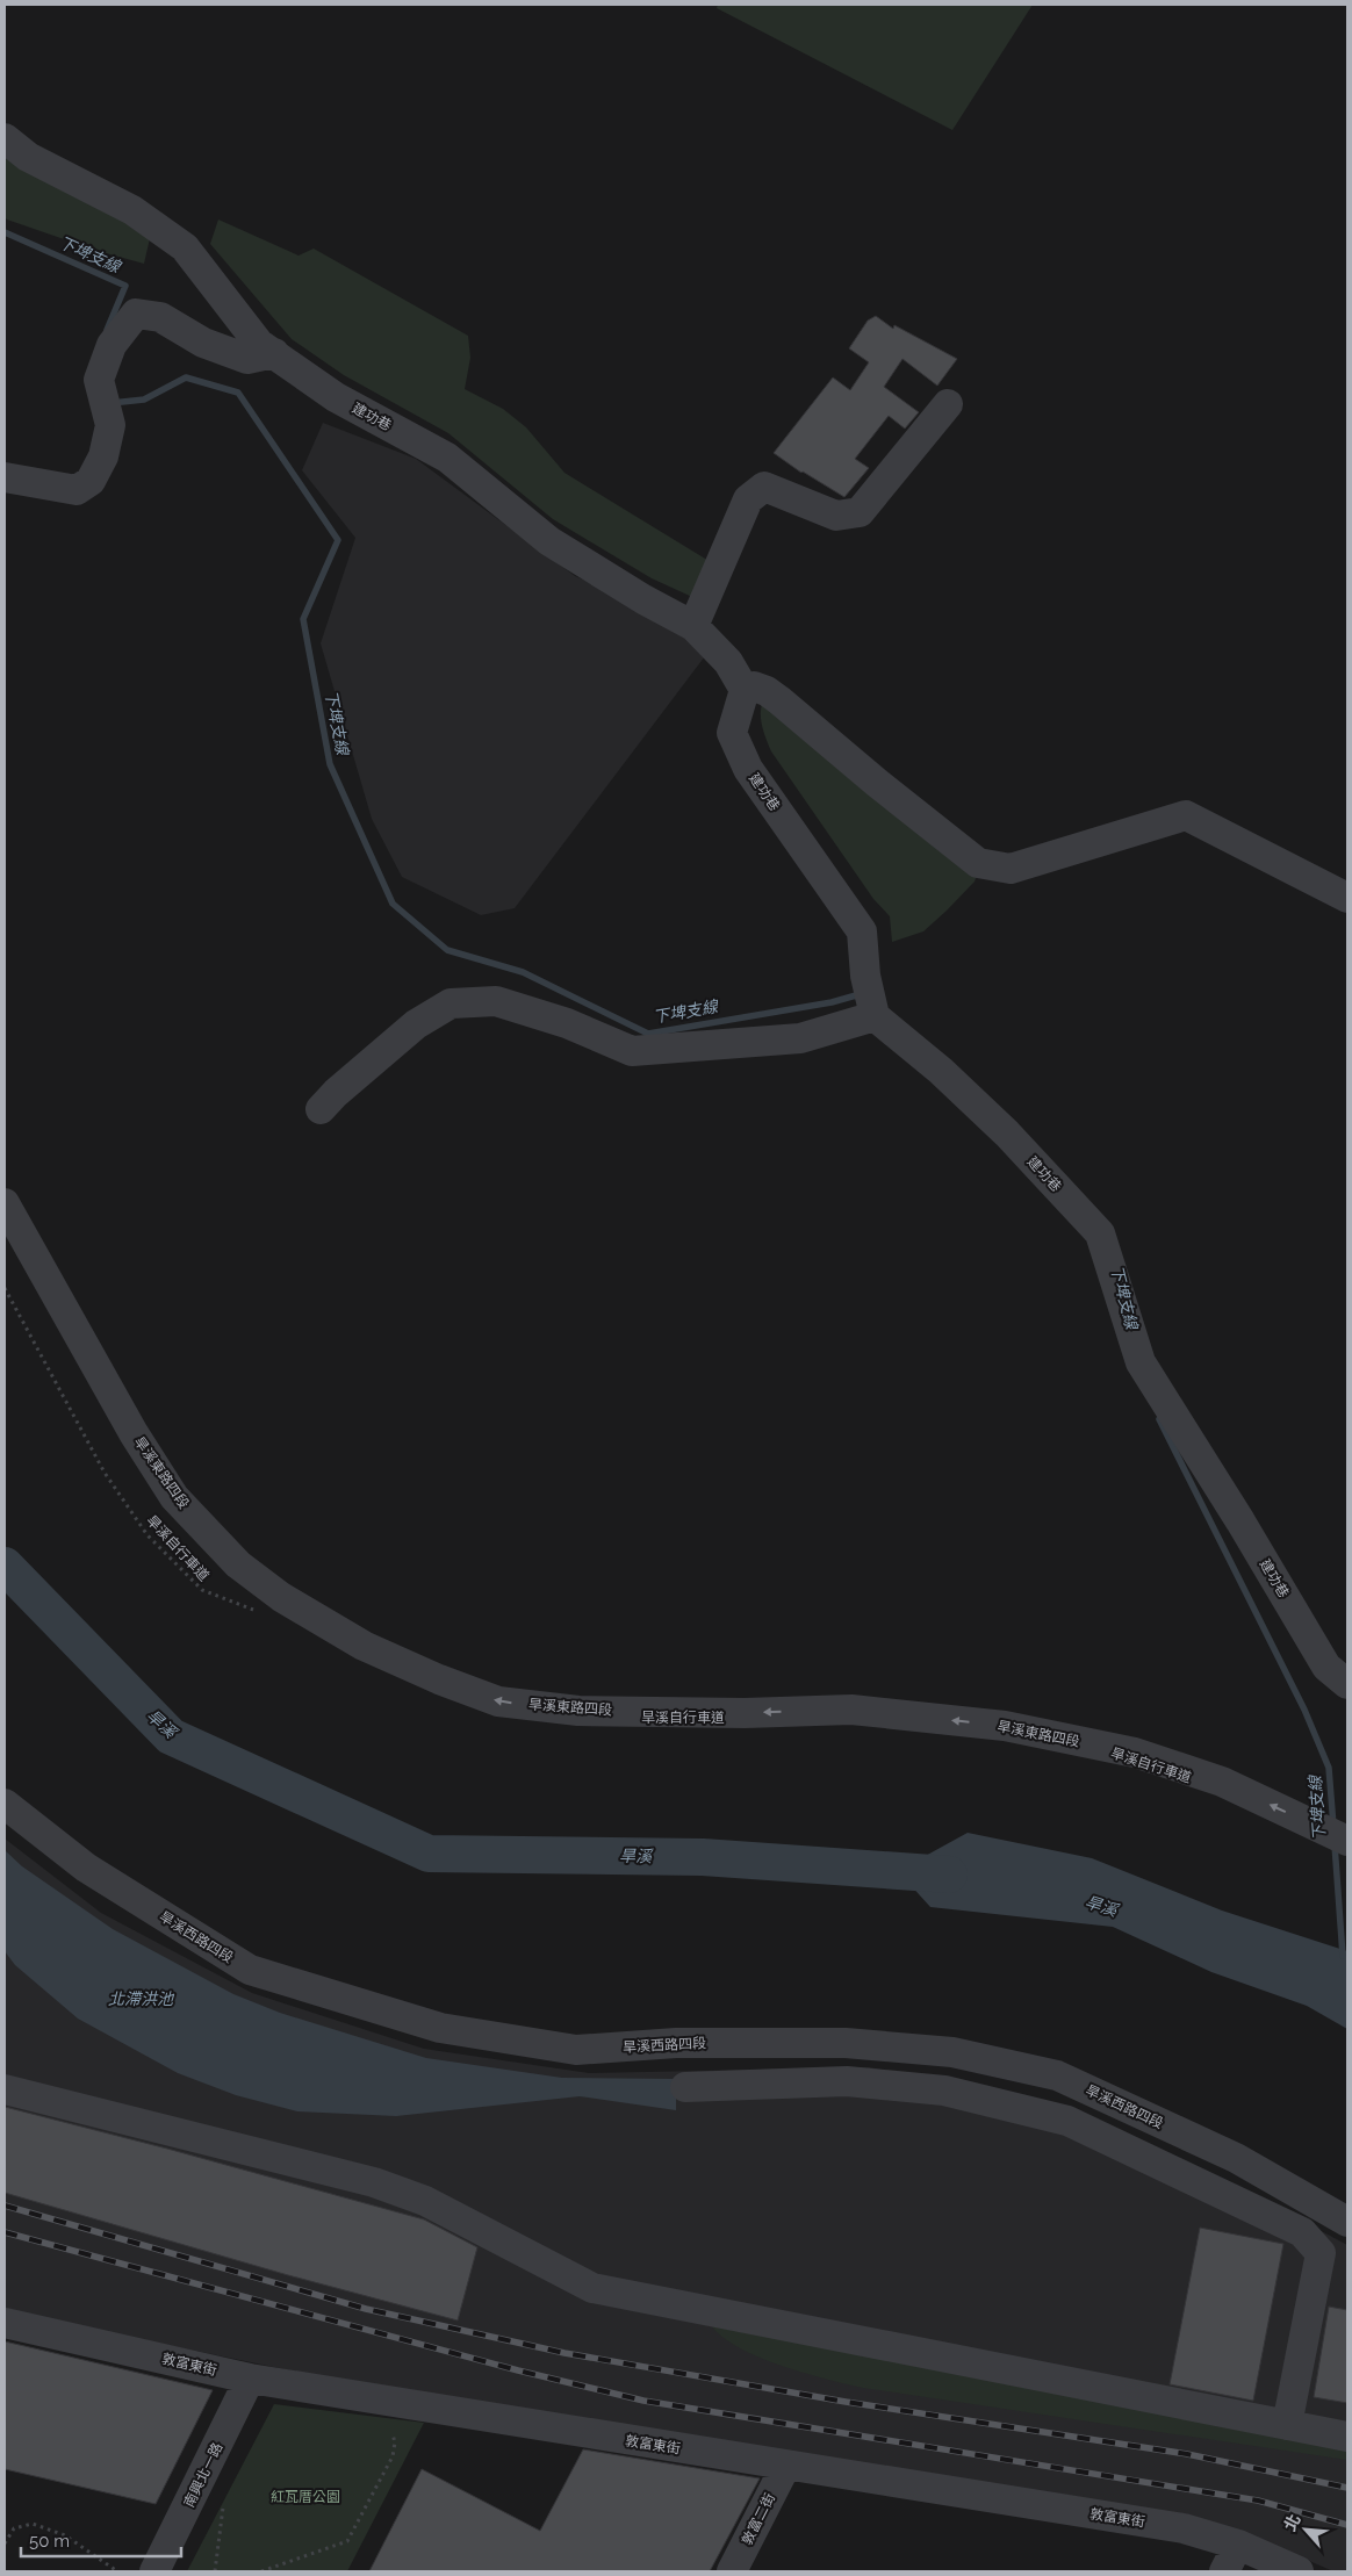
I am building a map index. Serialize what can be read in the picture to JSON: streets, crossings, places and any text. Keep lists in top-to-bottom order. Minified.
{"streets":{"street":["建功巷","旱溪東路四段","旱溪西路四段","敦富東街","南興北一路","敦富二街"],"path":["旱溪自行車道"]},"crossings":[["敦富東街","南興北一路"],["敦富東街","敦富二街"]],"one_way":["旱溪東路四段"],"water":["下埤支線","旱溪","北滯洪池"],"parks":["紅瓦厝公園"],"scale_bar":"50 m","north":"top left"}
